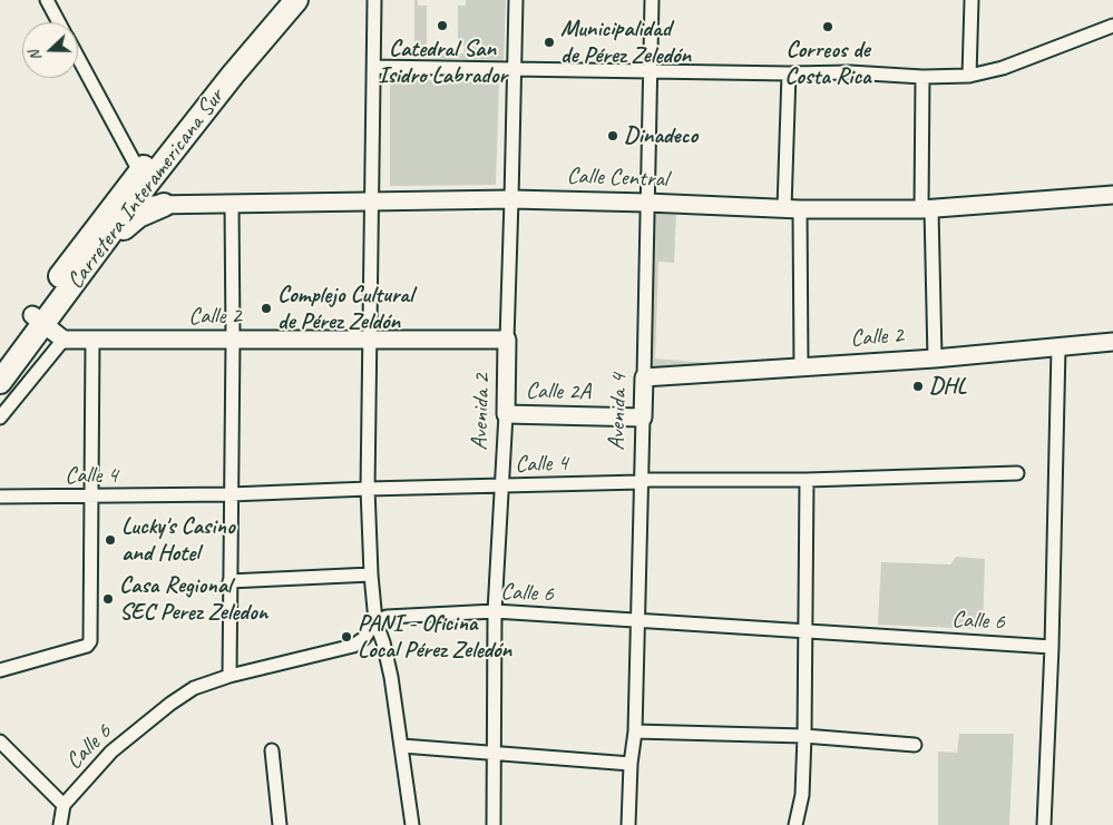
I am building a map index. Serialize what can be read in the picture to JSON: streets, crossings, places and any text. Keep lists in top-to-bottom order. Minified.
{"streets":{"highway":["Carretera Interamericana Sur"],"main road":["Calle Central","Calle 2","Calle 2A","Avenida 2","Avenida 4"],"street":["Calle 4","Calle 6"]},"crossings":[["Calle Central","Carretera Interamericana Sur"],["Calle Central","Avenida 2"],["Calle Central","Avenida 4"],["Calle 2","Avenida 2"],["Calle 2","Avenida 4"],["Calle 2A","Avenida 2"],["Calle 2A","Avenida 4"],["Avenida 2","Calle 4"],["Avenida 2","Calle 6"],["Avenida 4","Calle 4"],["Avenida 4","Calle 6"]],"places":["Catedral San Isidro Labrador","Correos de Costa Rica","Municipalidad de Pérez Zeledón","Dinadeco","Complejo Cultural de Pérez Zeldón","DHL","Lucky's Casino and Hotel","Casa Regional SEC Perez Zeledon","PANI - Oficina Local Pérez Zeledón"],"north":"left"}
